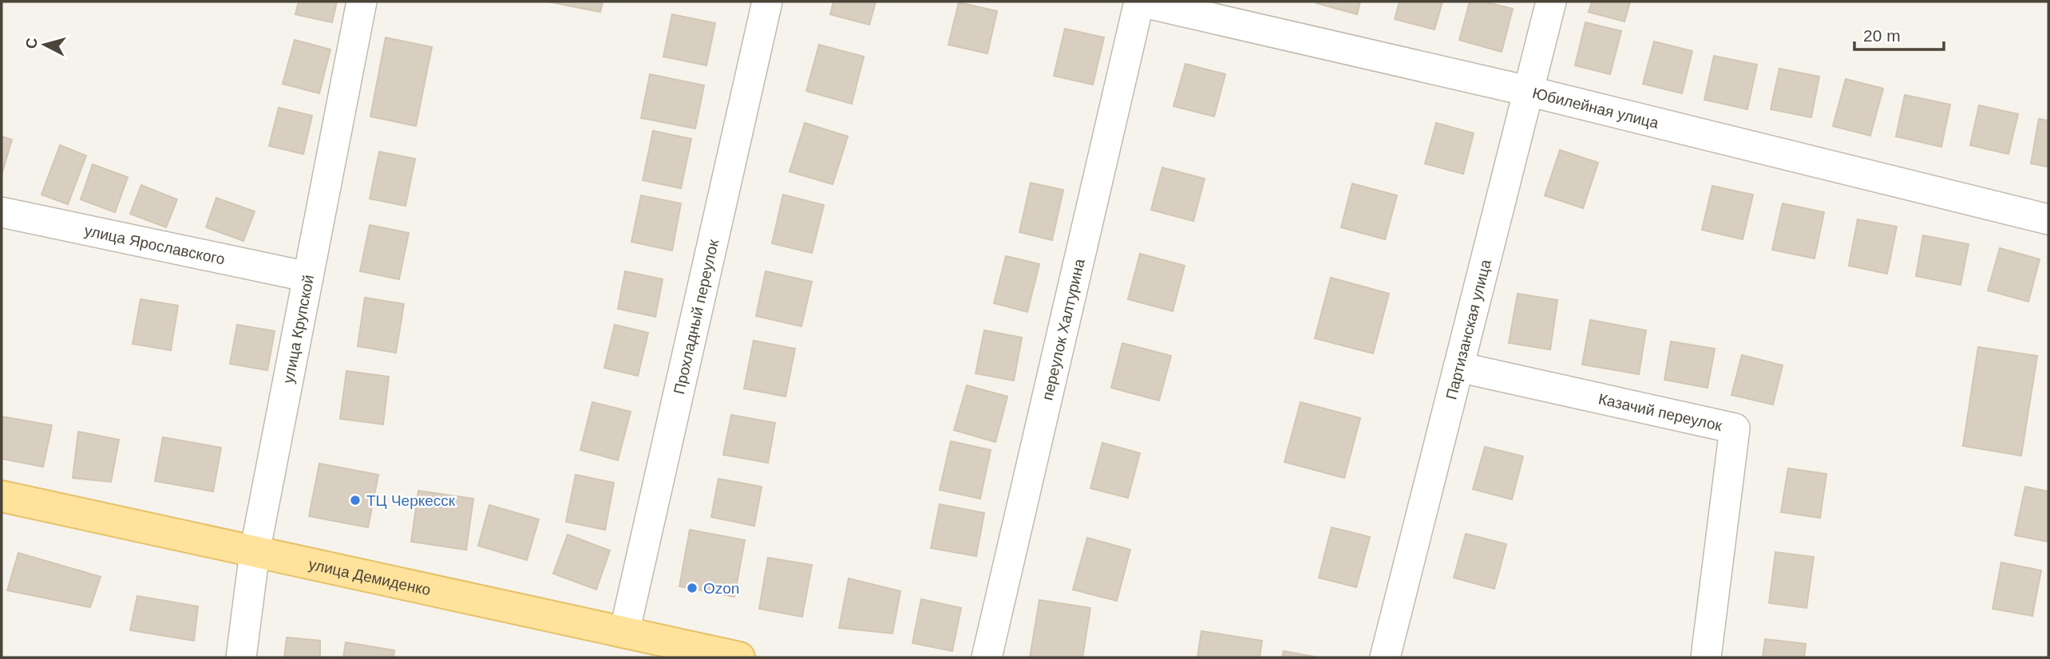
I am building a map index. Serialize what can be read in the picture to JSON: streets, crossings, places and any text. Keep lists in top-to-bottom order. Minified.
{"streets":{"main road":["улица Демиденко"],"street":["Юбилейная улица","улица Ярославского","Прохладный переулок","улица Крупской","переулок Халтурина","Партизанская улица","Казачий переулок"]},"crossings":[["Юбилейная улица","переулок Халтурина"],["Юбилейная улица","Партизанская улица"],["улица Ярославского","улица Крупской"],["Прохладный переулок","улица Демиденко"],["улица Крупской","улица Демиденко"],["Партизанская улица","Казачий переулок"]],"places":["ТЦ Черкесск","Ozon"],"scale_bar":"20 m","north":"left"}
